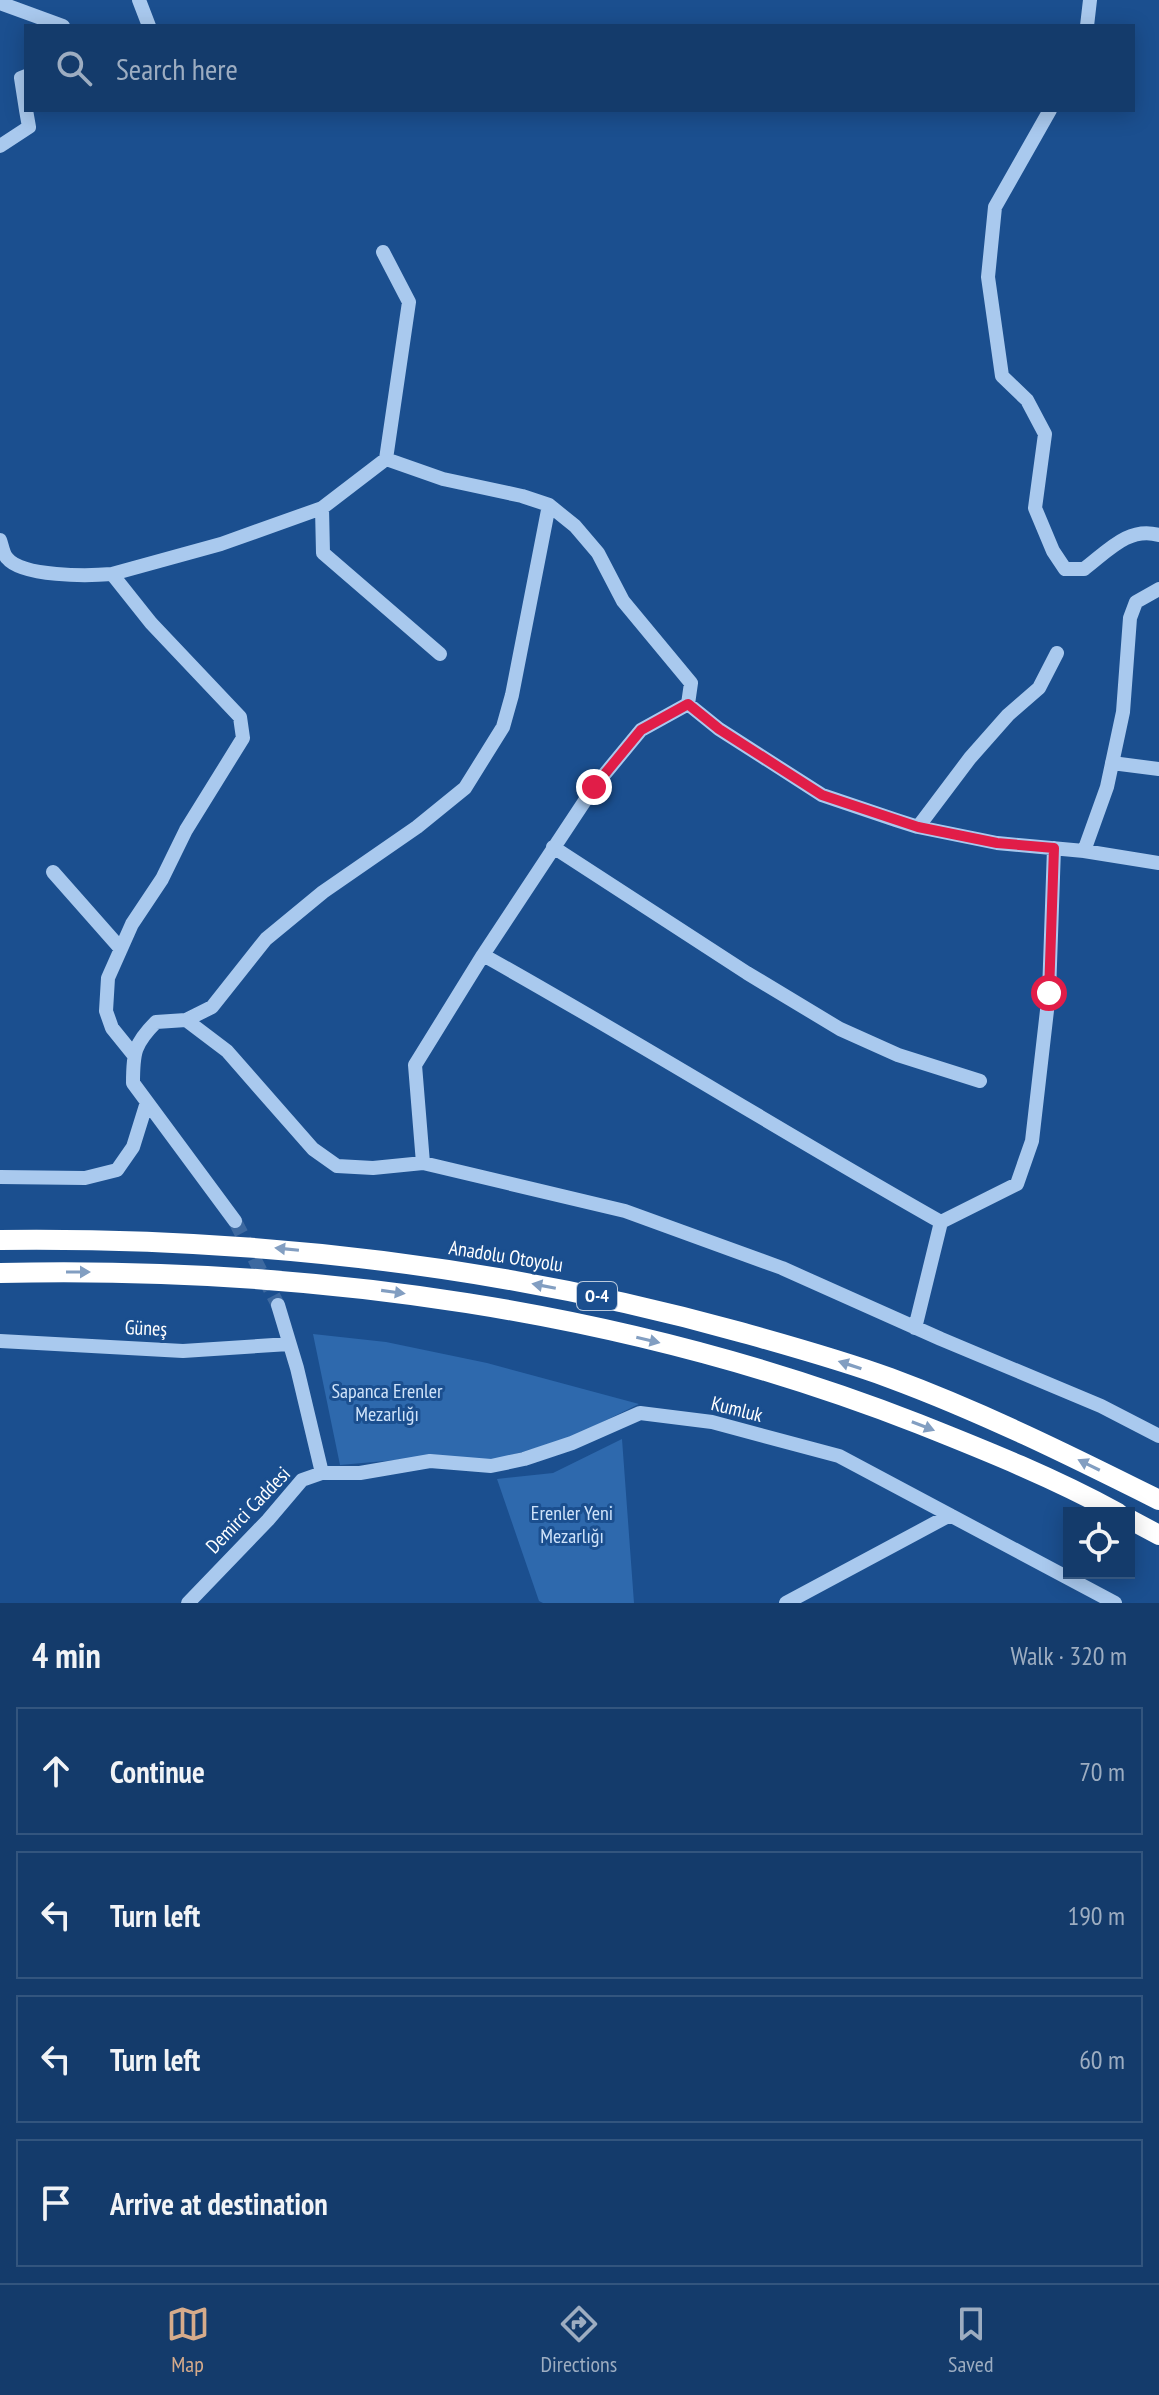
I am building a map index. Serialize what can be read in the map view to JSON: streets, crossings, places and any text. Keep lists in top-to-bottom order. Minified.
{"streets":{"highway":["Anadolu Otoyolu","O-4"],"street":["Güneş","Kumluk","Demirci Caddesi"]},"crossings":[["Güneş","Demirci Caddesi"],["Kumluk","Demirci Caddesi"]],"parks":["Sapanca Erenler Mezarlığı","Erenler Yeni Mezarlığı"],"page":{"search":"Search here","heading":["4 min","Walk · 320 m"],"list":[["Continue","70 m"],["Turn left","190 m"],["Turn left","60 m"],"Arrive at destination"],"nav":["Map","Directions","Saved"]}}
